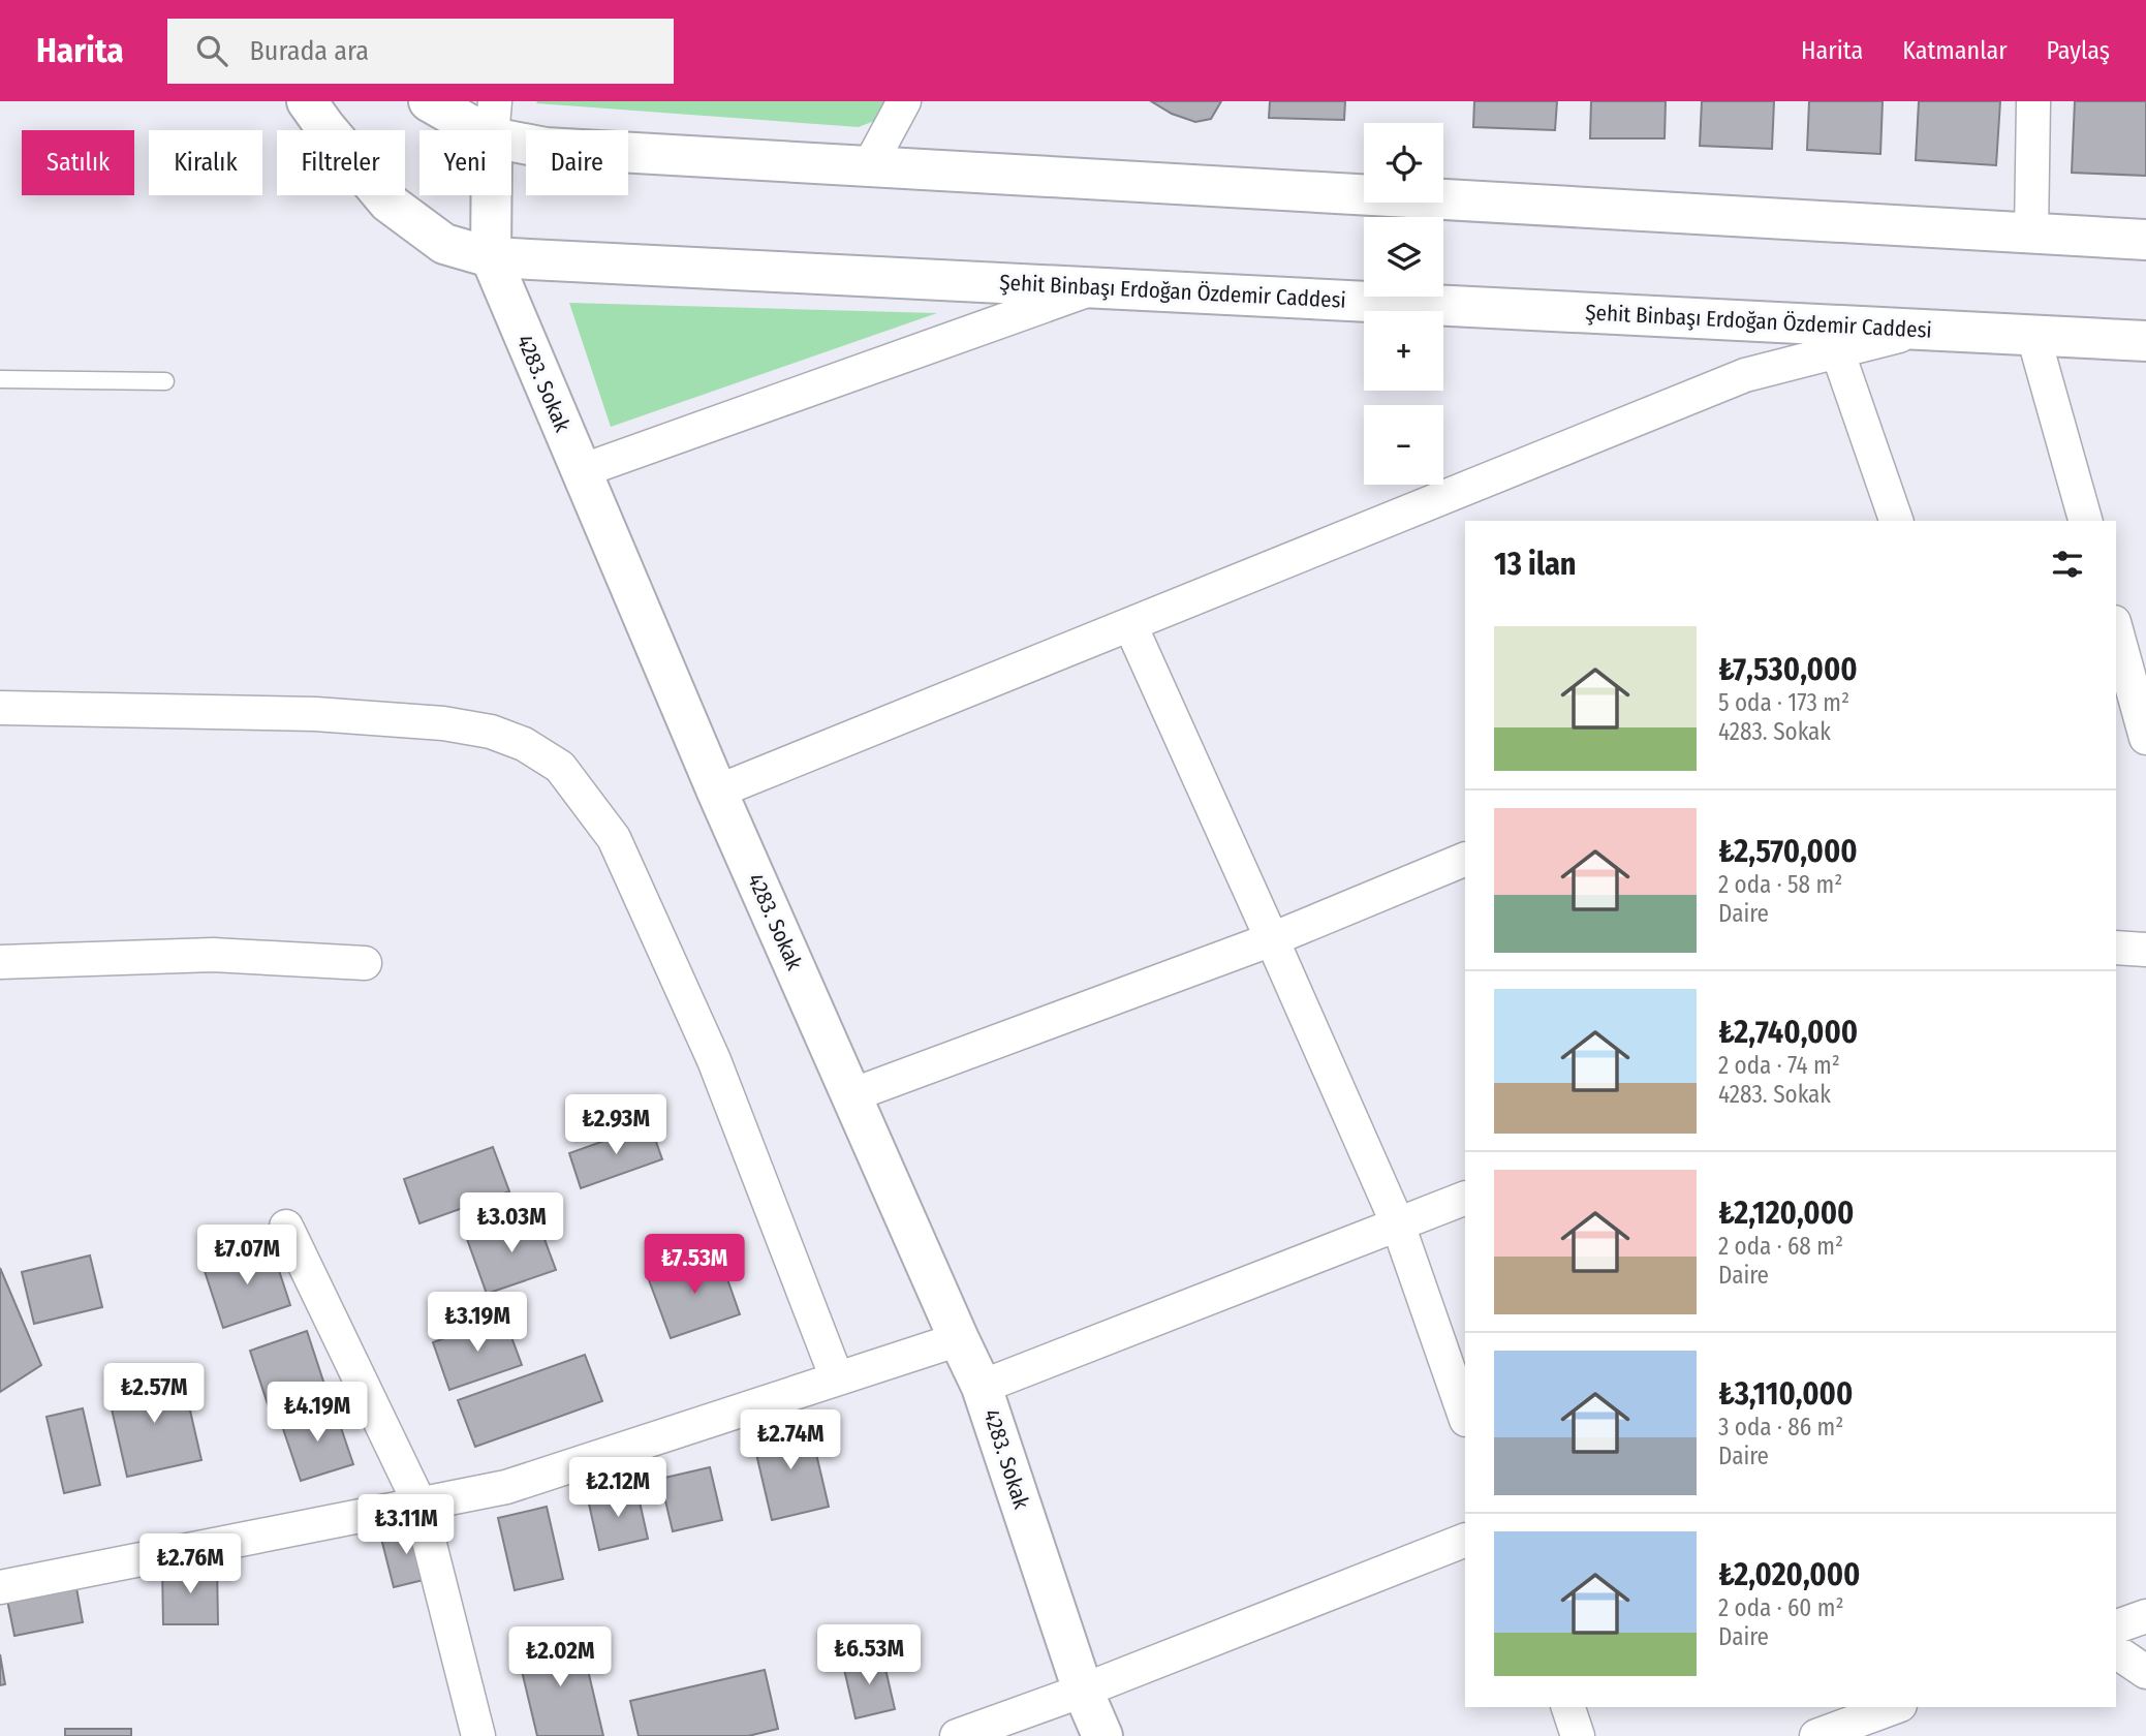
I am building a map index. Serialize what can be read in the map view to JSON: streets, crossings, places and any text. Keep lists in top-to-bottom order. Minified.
{"streets":{"main road":["Şehit Binbaşı Erdoğan Özdemir Caddesi","4283. Sokak"]},"crossings":[["Şehit Binbaşı Erdoğan Özdemir Caddesi","4283. Sokak"]],"page":{"header":"Harita","search":"Burada ara","nav":["Harita","Katmanlar","Paylaş"],"map_buttons":["+","−"],"chip":["Satılık","Kiralık","Filtreler","Yeni","Daire"],"heading":"13 ilan","list":[{"name":"₺7,530,000","note":"5 oda · 173 m² · 4283. Sokak"},{"name":"₺2,570,000","note":"2 oda · 58 m² · Daire"},{"name":"₺2,740,000","note":"2 oda · 74 m² · 4283. Sokak"},{"name":"₺2,120,000","note":"2 oda · 68 m² · Daire"},{"name":"₺3,110,000","note":"3 oda · 86 m² · Daire"},{"name":"₺2,020,000","note":"2 oda · 60 m² · Daire"}],"price":["₺2.93M","₺3.03M","₺7.07M","₺7.53M","₺3.19M","₺2.57M","₺4.19M","₺2.74M","₺2.12M","₺3.11M","₺2.76M","₺6.53M","₺2.02M"]}}
